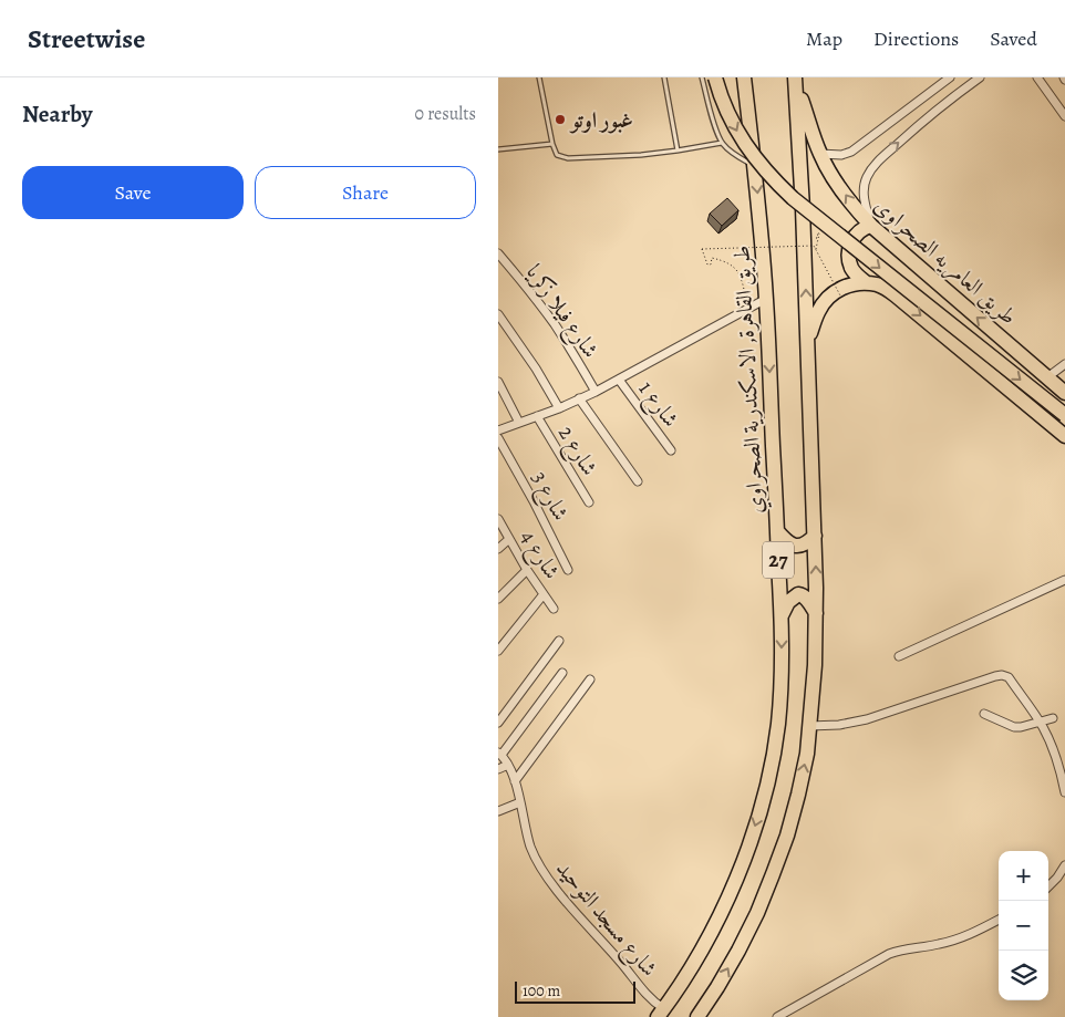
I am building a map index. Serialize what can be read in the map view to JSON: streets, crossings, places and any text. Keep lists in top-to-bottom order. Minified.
{"streets":{"highway":["طريق العامريه الصحراوى","طريق القاهرة, الاسكندرية الصحراوي","27"],"street":["شارع فيلا زكريا","شارع 1","شارع 2","شارع 3","شارع 4","شارع مسجد التوحيد"]},"crossings":[["طريق العامريه الصحراوى","27"],["طريق القاهرة, الاسكندرية الصحراوي","27"],["طريق القاهرة, الاسكندرية الصحراوي","شارع مسجد التوحيد"]],"places":["غبور اوتو"],"scale_bar":"100 m","page":{"header":"Streetwise","nav":["Map","Directions","Saved"],"heading":["Nearby","0 results"],"buttons":["Save","Share"],"map_buttons":["+","−"],"scale":"100 m"}}
